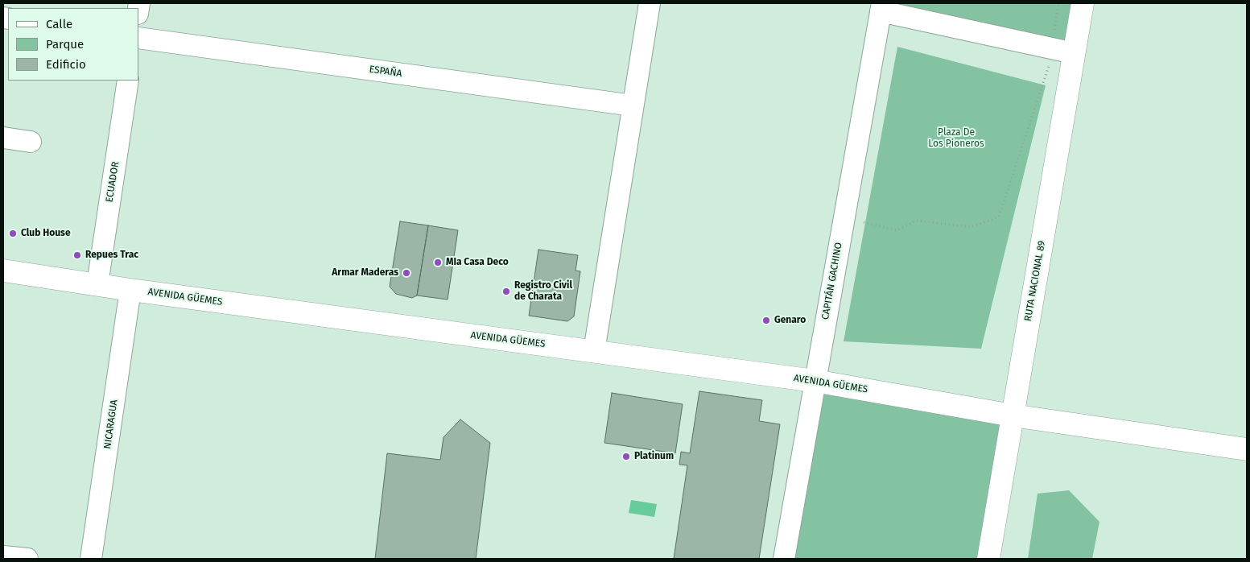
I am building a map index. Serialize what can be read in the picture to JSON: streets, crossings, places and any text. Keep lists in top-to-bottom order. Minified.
{"streets":{"main road":["RUTA NACIONAL 89","AVENIDA GÜEMES"],"street":["ESPAÑA","ECUADOR","CAPITÁN GACHINO","NICARAGUA"]},"crossings":[["ECUADOR","AVENIDA GÜEMES"],["CAPITÁN GACHINO","AVENIDA GÜEMES"],["RUTA NACIONAL 89","AVENIDA GÜEMES"],["AVENIDA GÜEMES","NICARAGUA"]],"parks":["Plaza De Los Pioneros"],"places":["Club House","Repues Trac","MIa Casa Deco","Armar Maderas","Registro Civil de Charata","Genaro","Platinum"],"legend":["Calle","Parque","Edificio"]}
